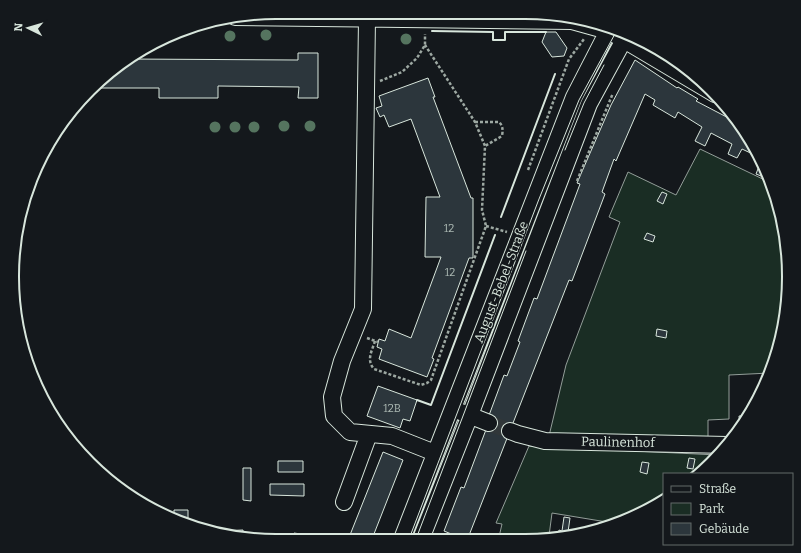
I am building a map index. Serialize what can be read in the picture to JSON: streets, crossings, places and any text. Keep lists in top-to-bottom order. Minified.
{"streets":{"street":["August-Bebel-Straße","Paulinenhof"]},"house_numbers":["12","12","12B"],"legend":["Straße","Park","Gebäude"],"north":"left"}
